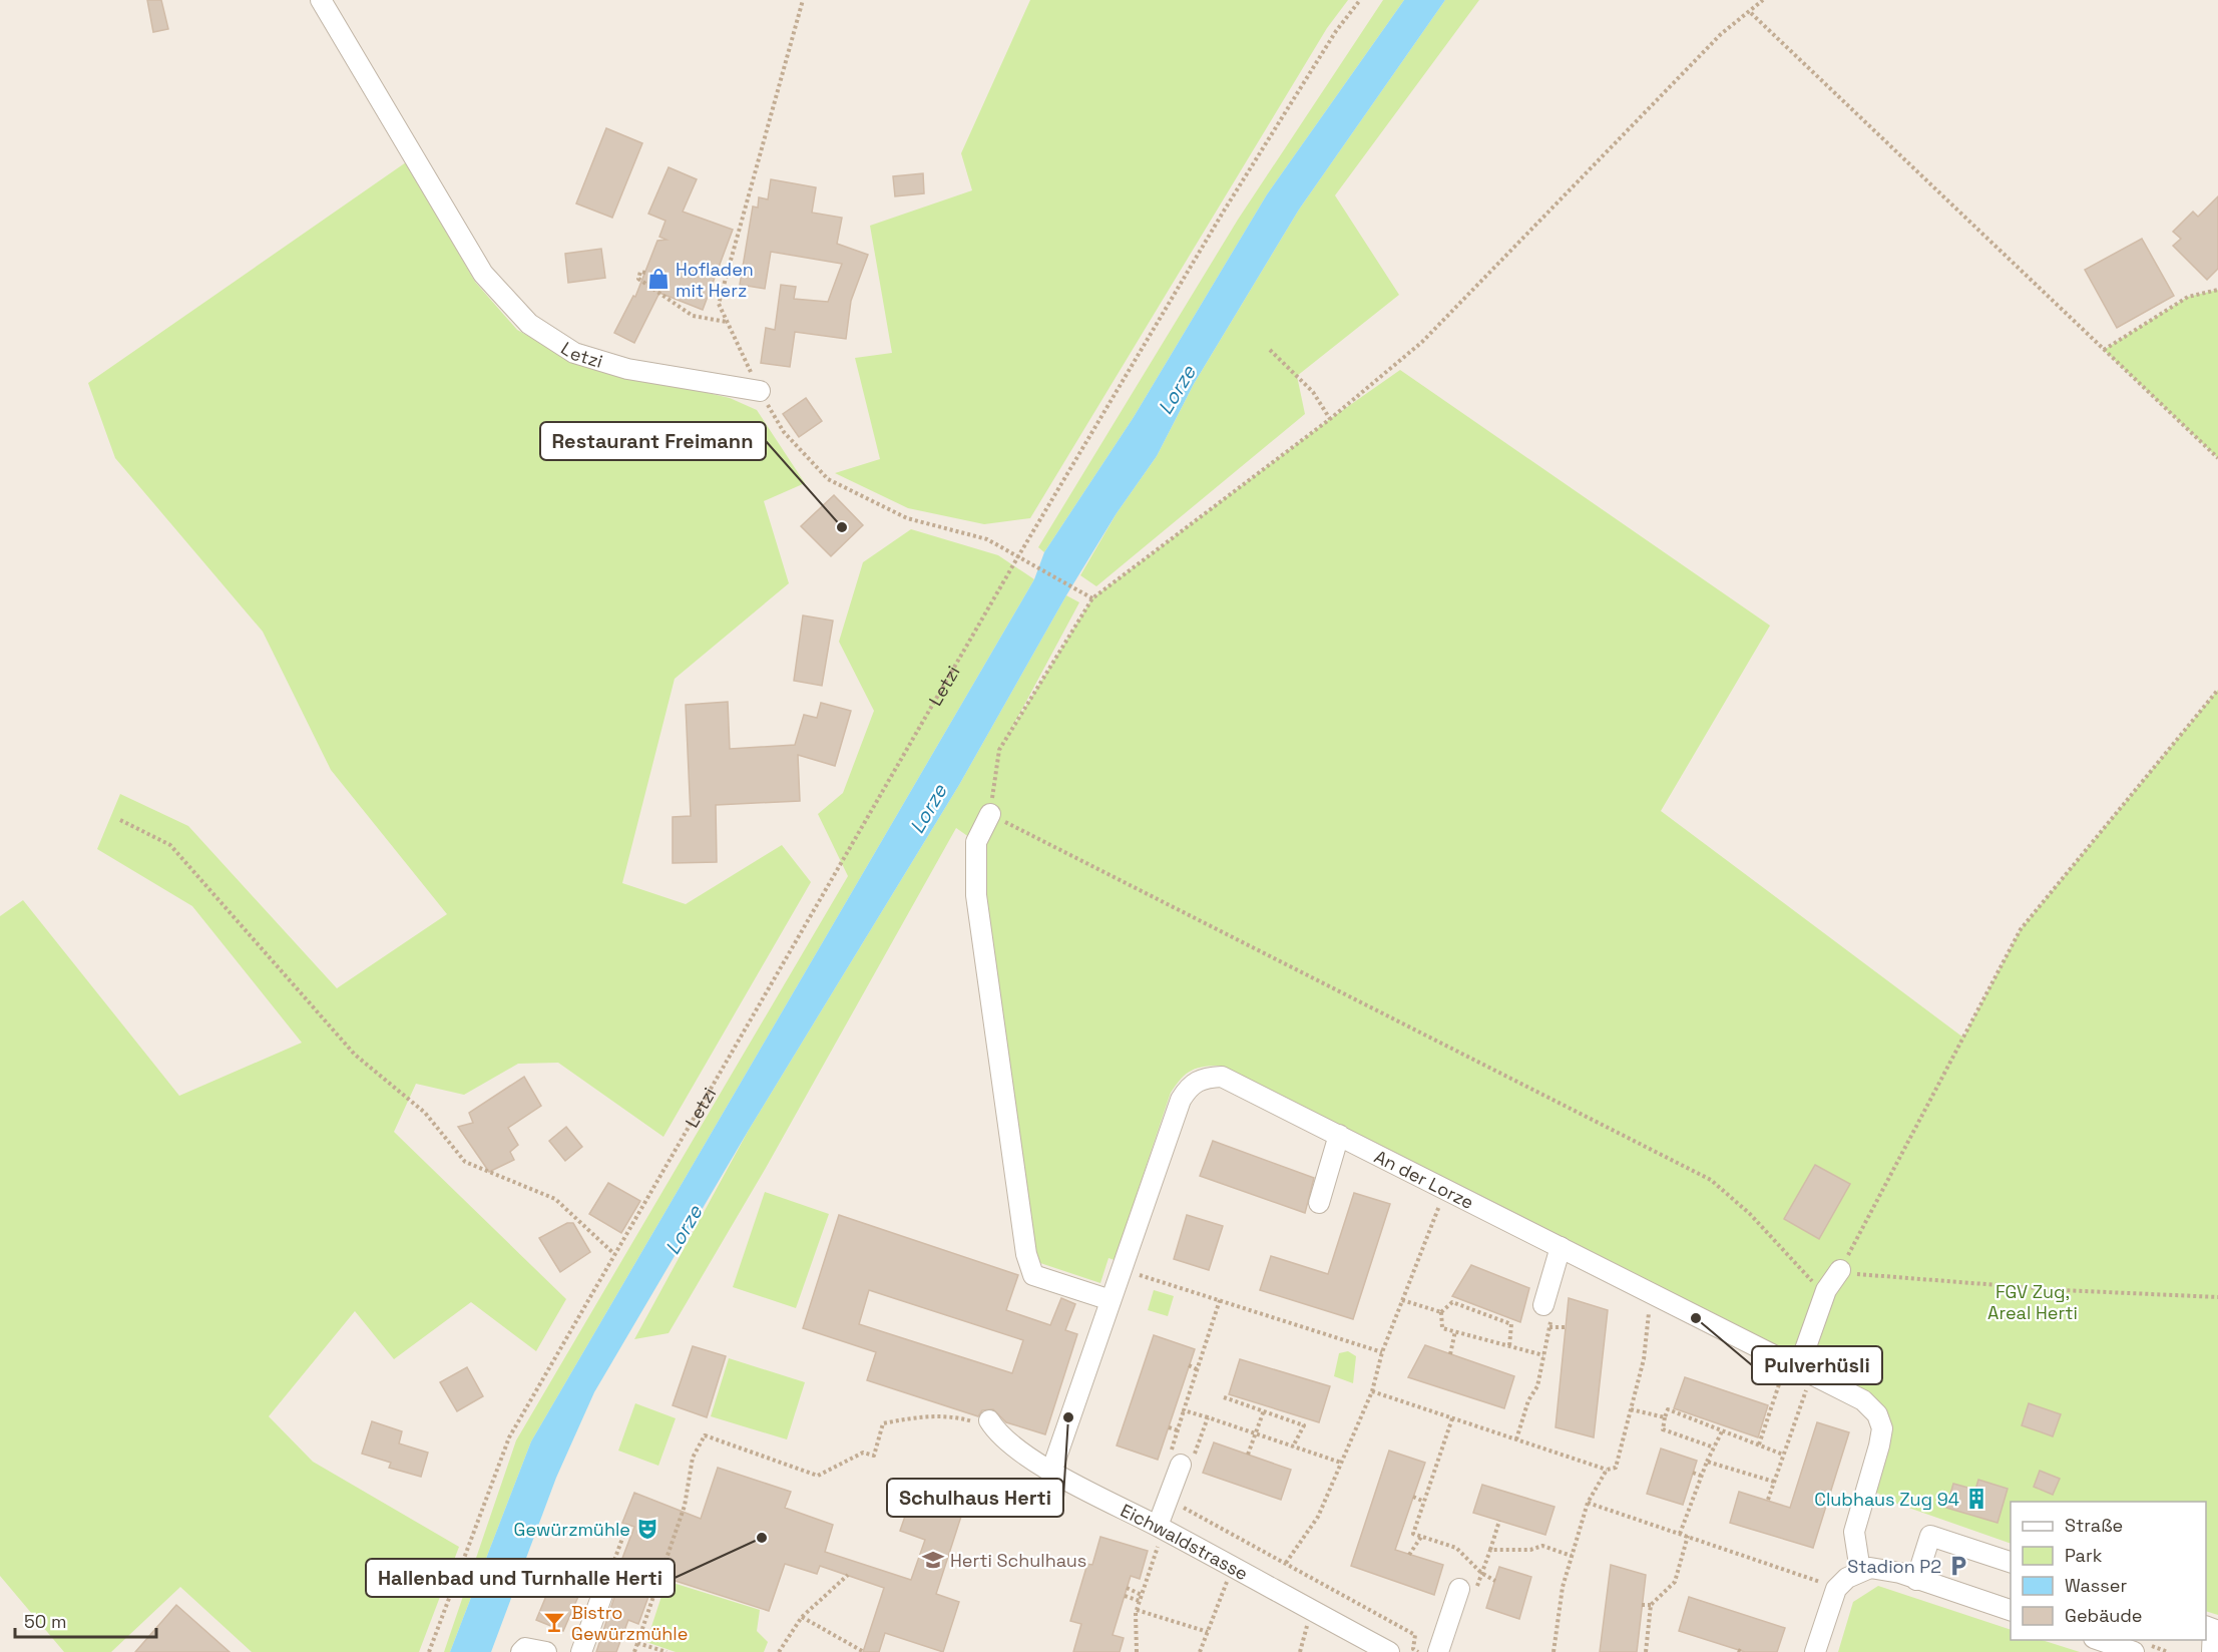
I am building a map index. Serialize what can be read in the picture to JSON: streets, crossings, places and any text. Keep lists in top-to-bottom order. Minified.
{"streets":{"street":["Letzi","An der Lorze","Eichwaldstrasse"]},"crossings":[["An der Lorze","Eichwaldstrasse"]],"water":["Lorze"],"parks":["FGV Zug, Areal Herti"],"places":{"shop":["Hofladen mit Herz"],"other":["Restaurant Freimann","Pulverhüsli","Schulhaus Herti","Hallenbad und Turnhalle Herti"],"building":["Clubhaus Zug 94"],"theatre":["Gewürzmühle"],"school or university":["Herti Schulhaus"],"parking":["Stadion P2"],"bar":["Bistro Gewürzmühle"]},"legend":["Straße","Park","Wasser","Gebäude"],"scale_bar":"50 m"}
